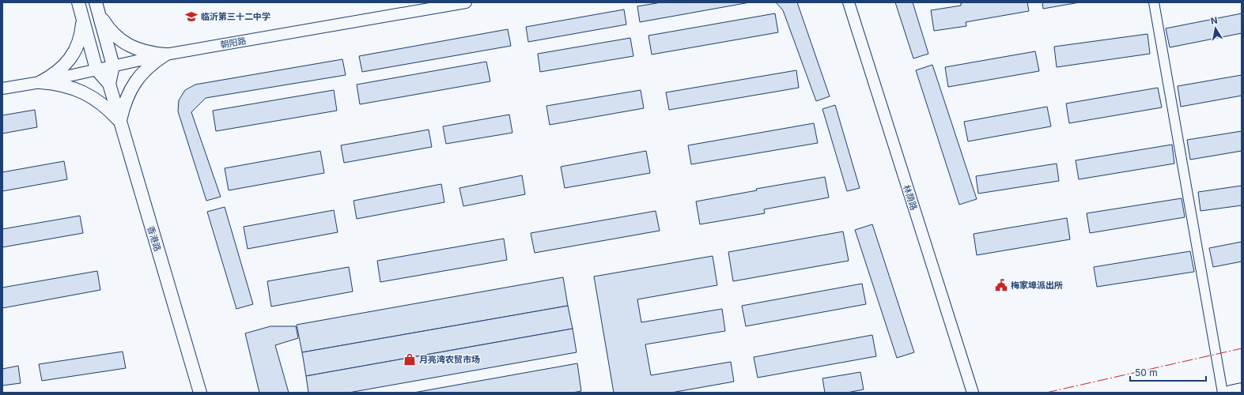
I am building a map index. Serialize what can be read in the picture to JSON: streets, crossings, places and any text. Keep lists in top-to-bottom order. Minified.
{"streets":{"main road":["香港路"],"street":["朝阳路","林荫路"]},"crossings":[["朝阳路","香港路"]],"places":{"school or university":["临沂第三十二中学"],"public building":["梅家埠派出所"],"shop":["月亮湾农贸市场"]},"scale_bar":"50 m","north":"top"}
